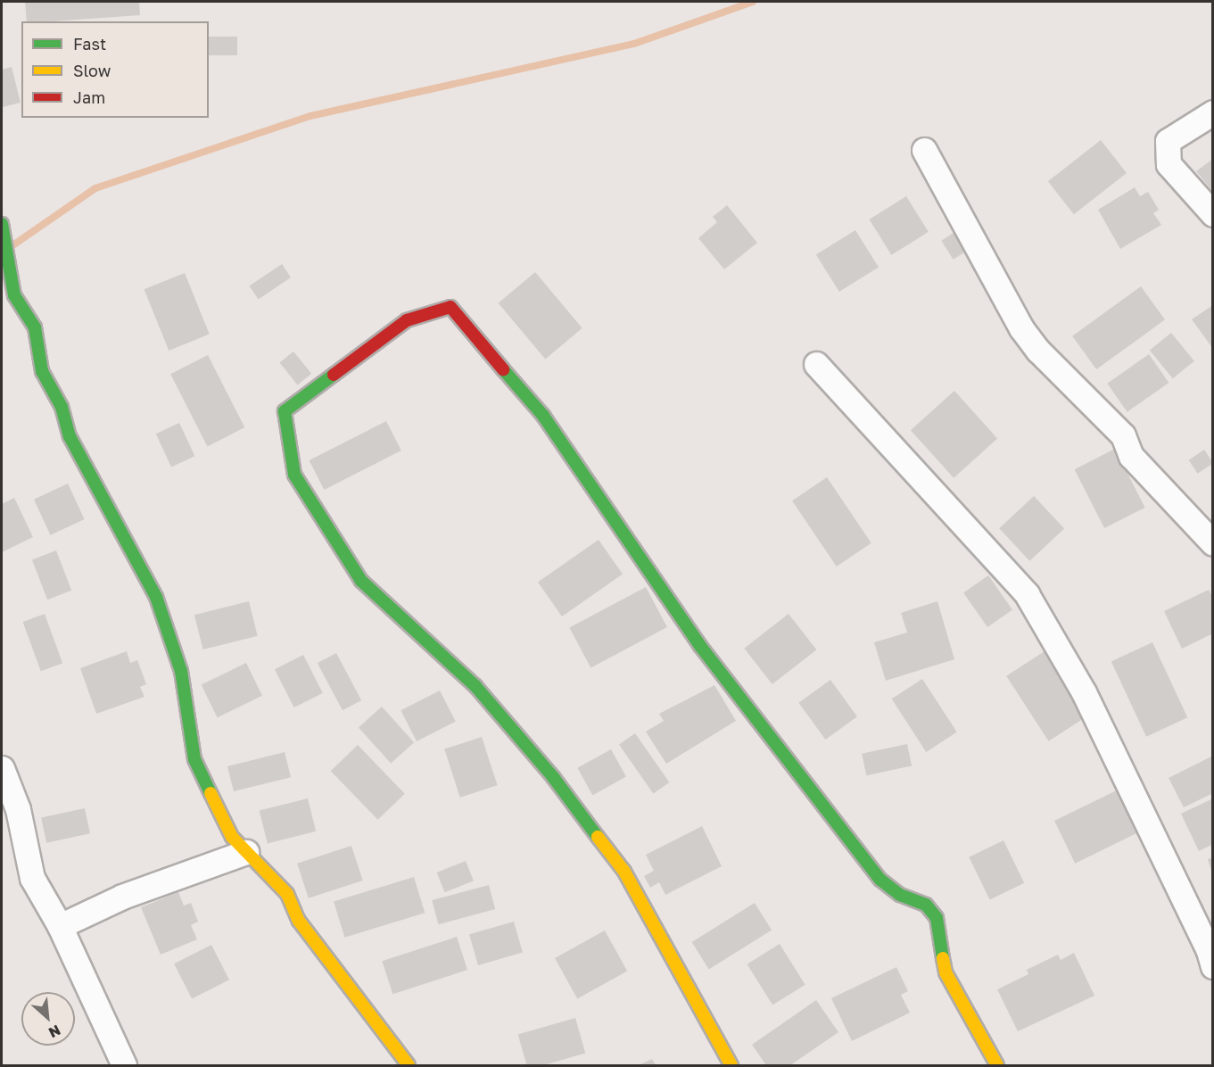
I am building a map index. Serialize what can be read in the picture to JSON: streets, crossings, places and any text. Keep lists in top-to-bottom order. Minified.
{"legend":["Fast","Slow","Jam"],"north":"bottom right"}
